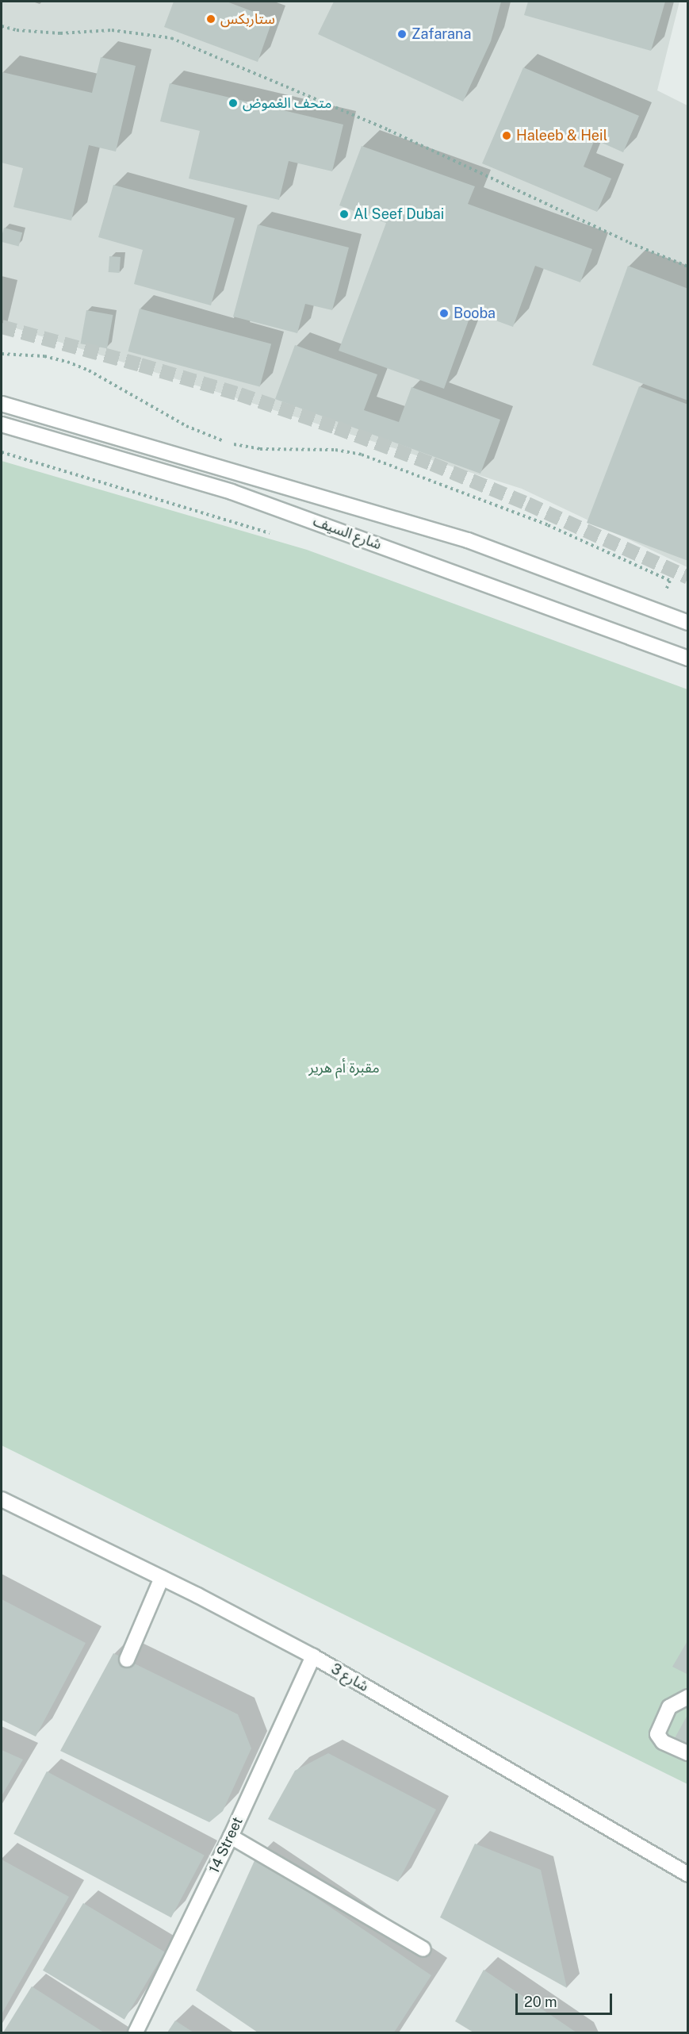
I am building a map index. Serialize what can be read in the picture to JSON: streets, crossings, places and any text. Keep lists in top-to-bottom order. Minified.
{"streets":{"street":["شارع السيف","شارع 3","14 Street"]},"crossings":[["شارع 3","14 Street"]],"parks":["مقبرة أم هرير"],"places":["ستاربكس","Zafarana","متحف الغموض","Haleeb & Heil","Al Seef Dubai","Booba"],"scale_bar":"20 m"}
